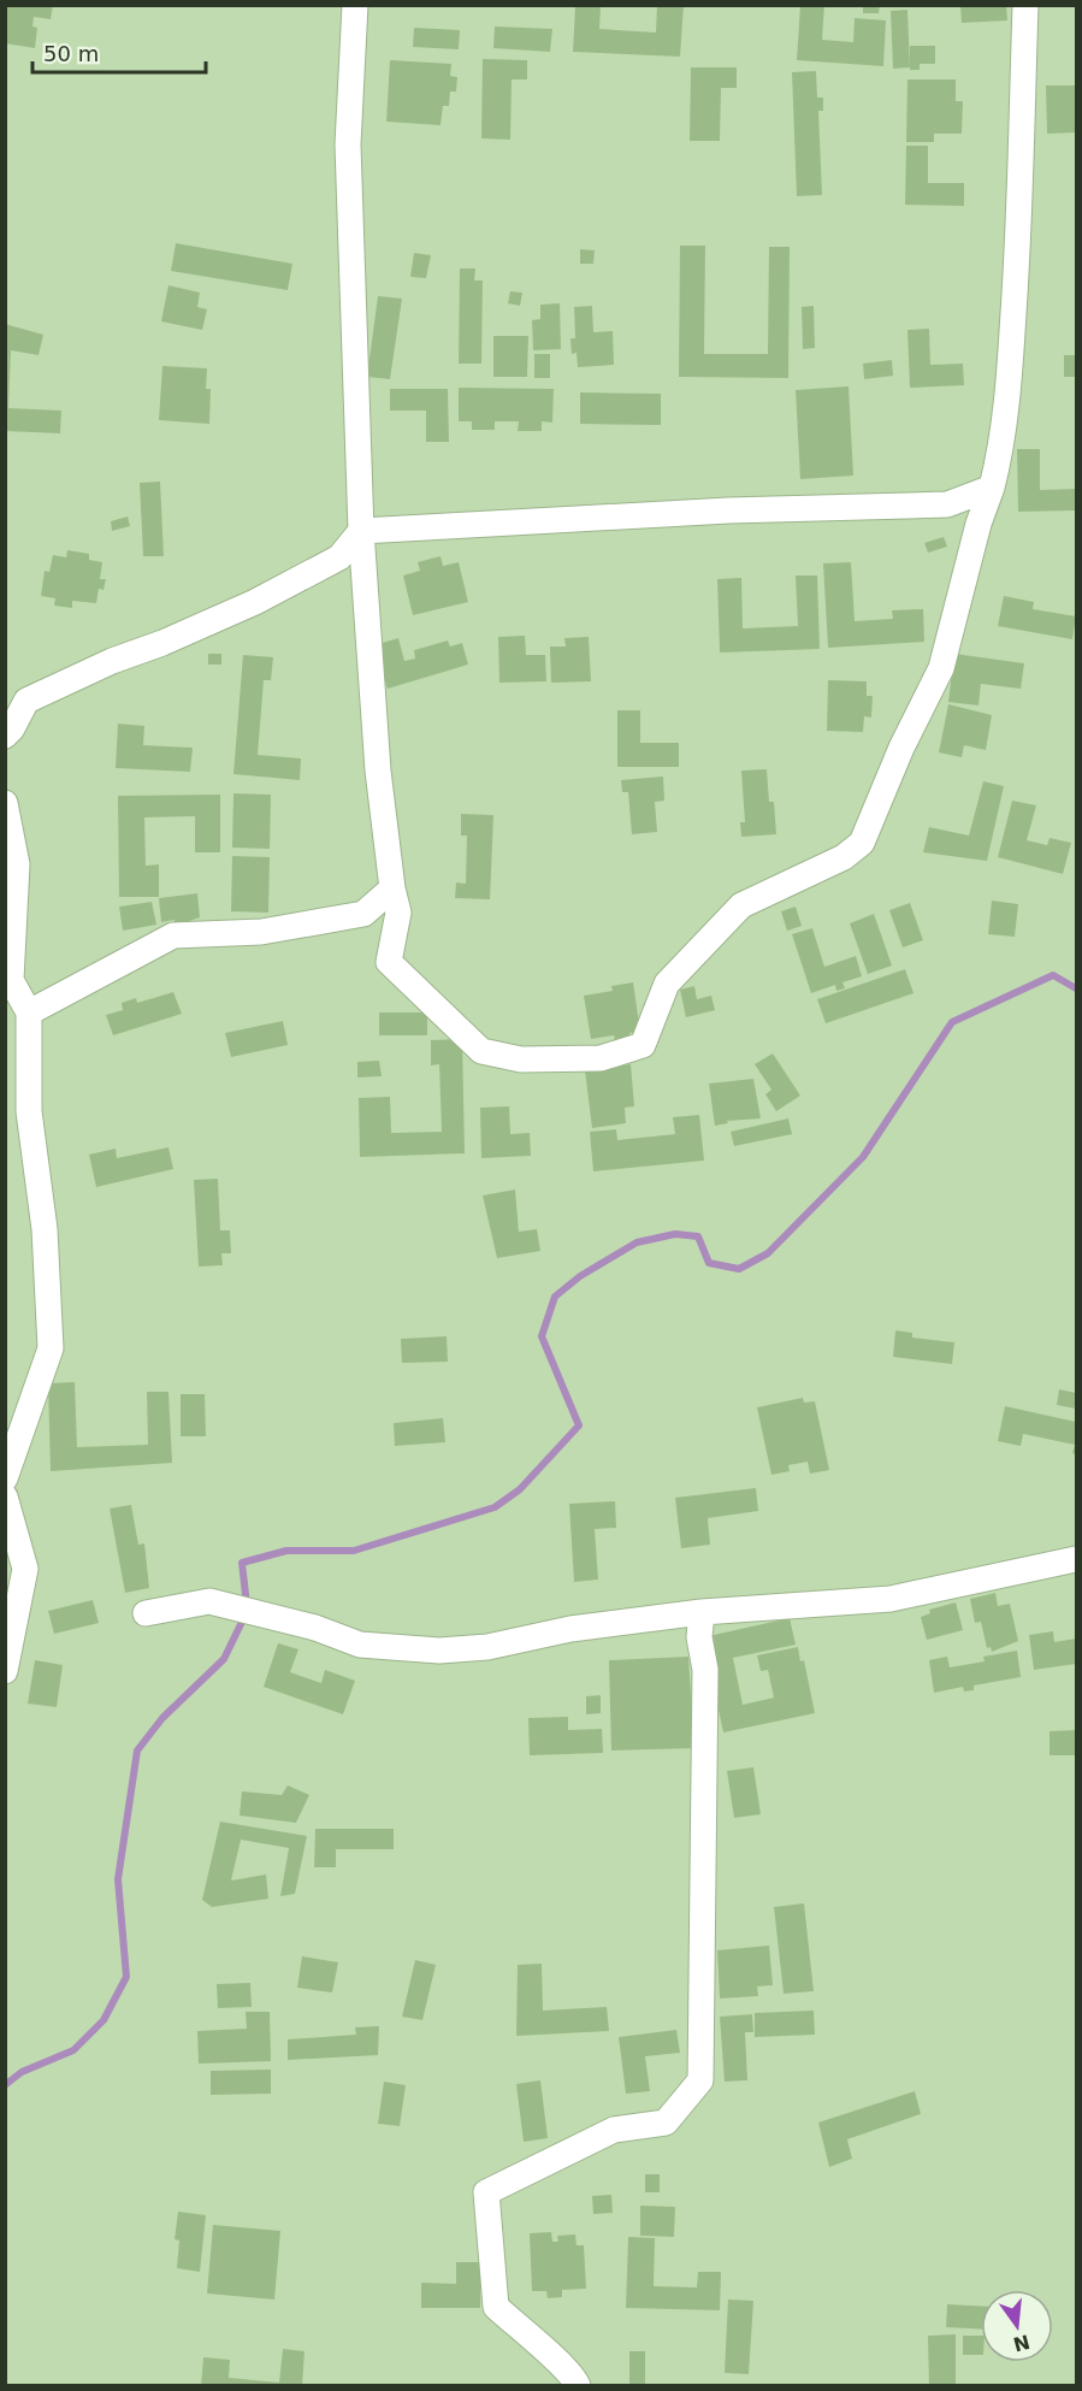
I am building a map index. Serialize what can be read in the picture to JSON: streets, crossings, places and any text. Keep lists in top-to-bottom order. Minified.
{"scale_bar":"50 m","north":"bottom"}
